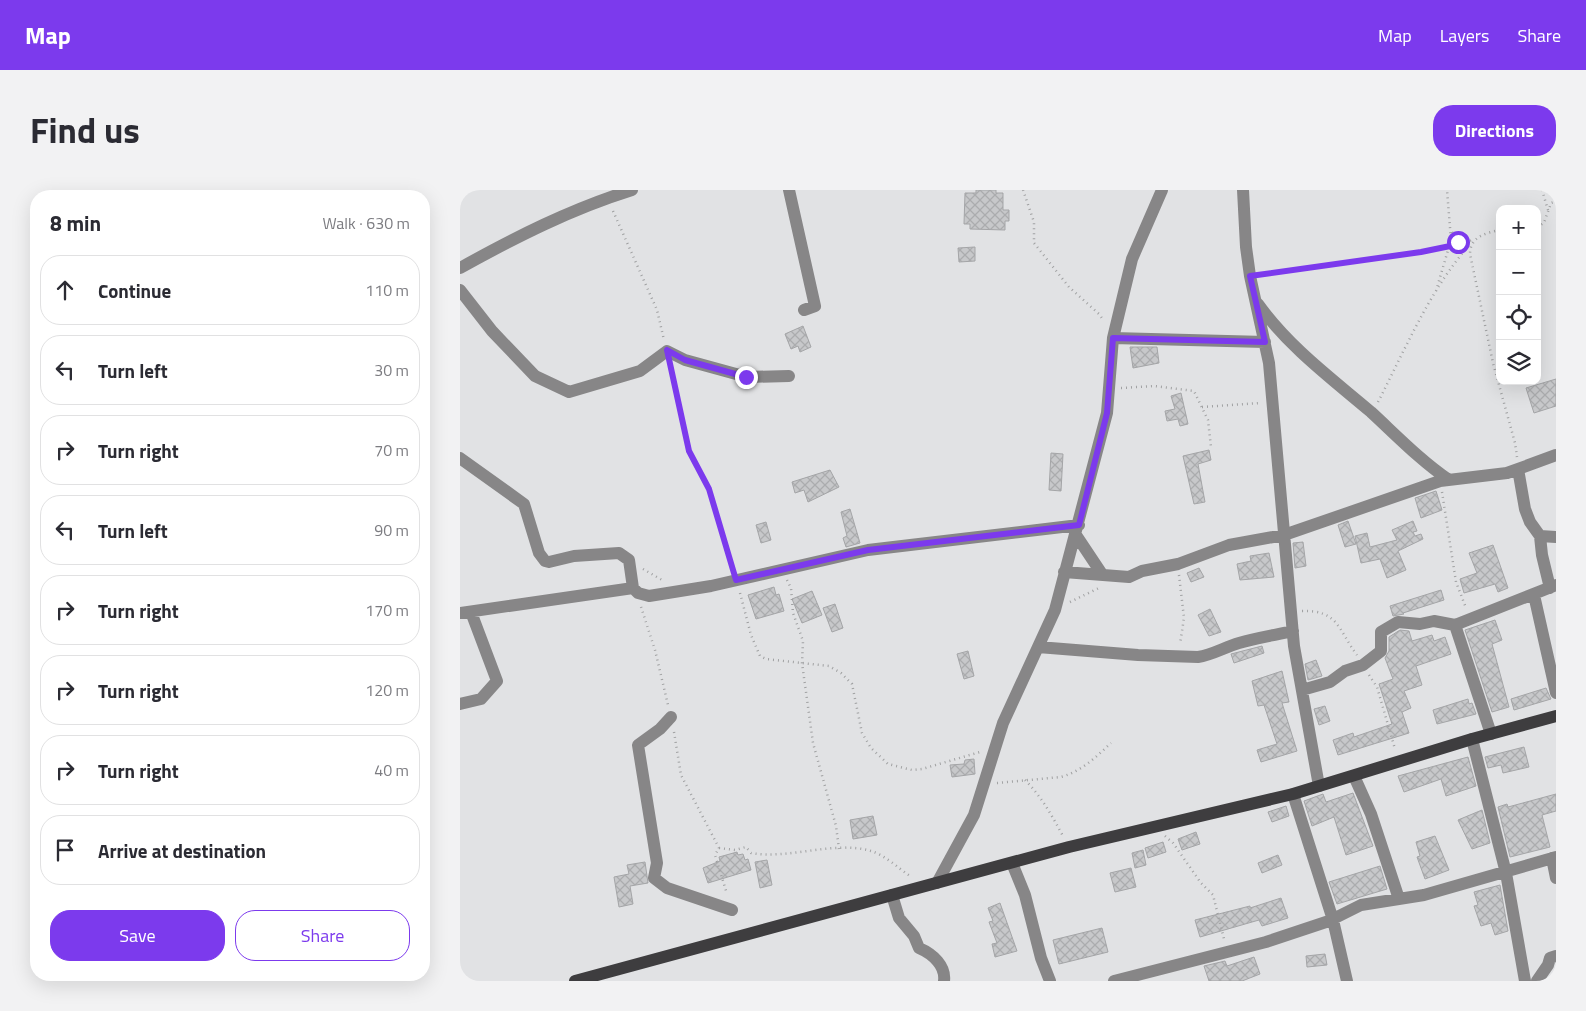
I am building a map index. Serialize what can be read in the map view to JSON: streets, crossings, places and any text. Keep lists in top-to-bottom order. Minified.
{"page":{"header":"Map","nav":["Map","Layers","Share"],"title":"Find us","buttons":["Directions",["Save","Share"]],"heading":["8 min","Walk · 630 m"],"map_buttons":["+","−"],"list":[["Continue","110 m"],["Turn left","30 m"],["Turn right","70 m"],["Turn left","90 m"],["Turn right","170 m"],["Turn right","120 m"],["Turn right","40 m"],"Arrive at destination"]}}
